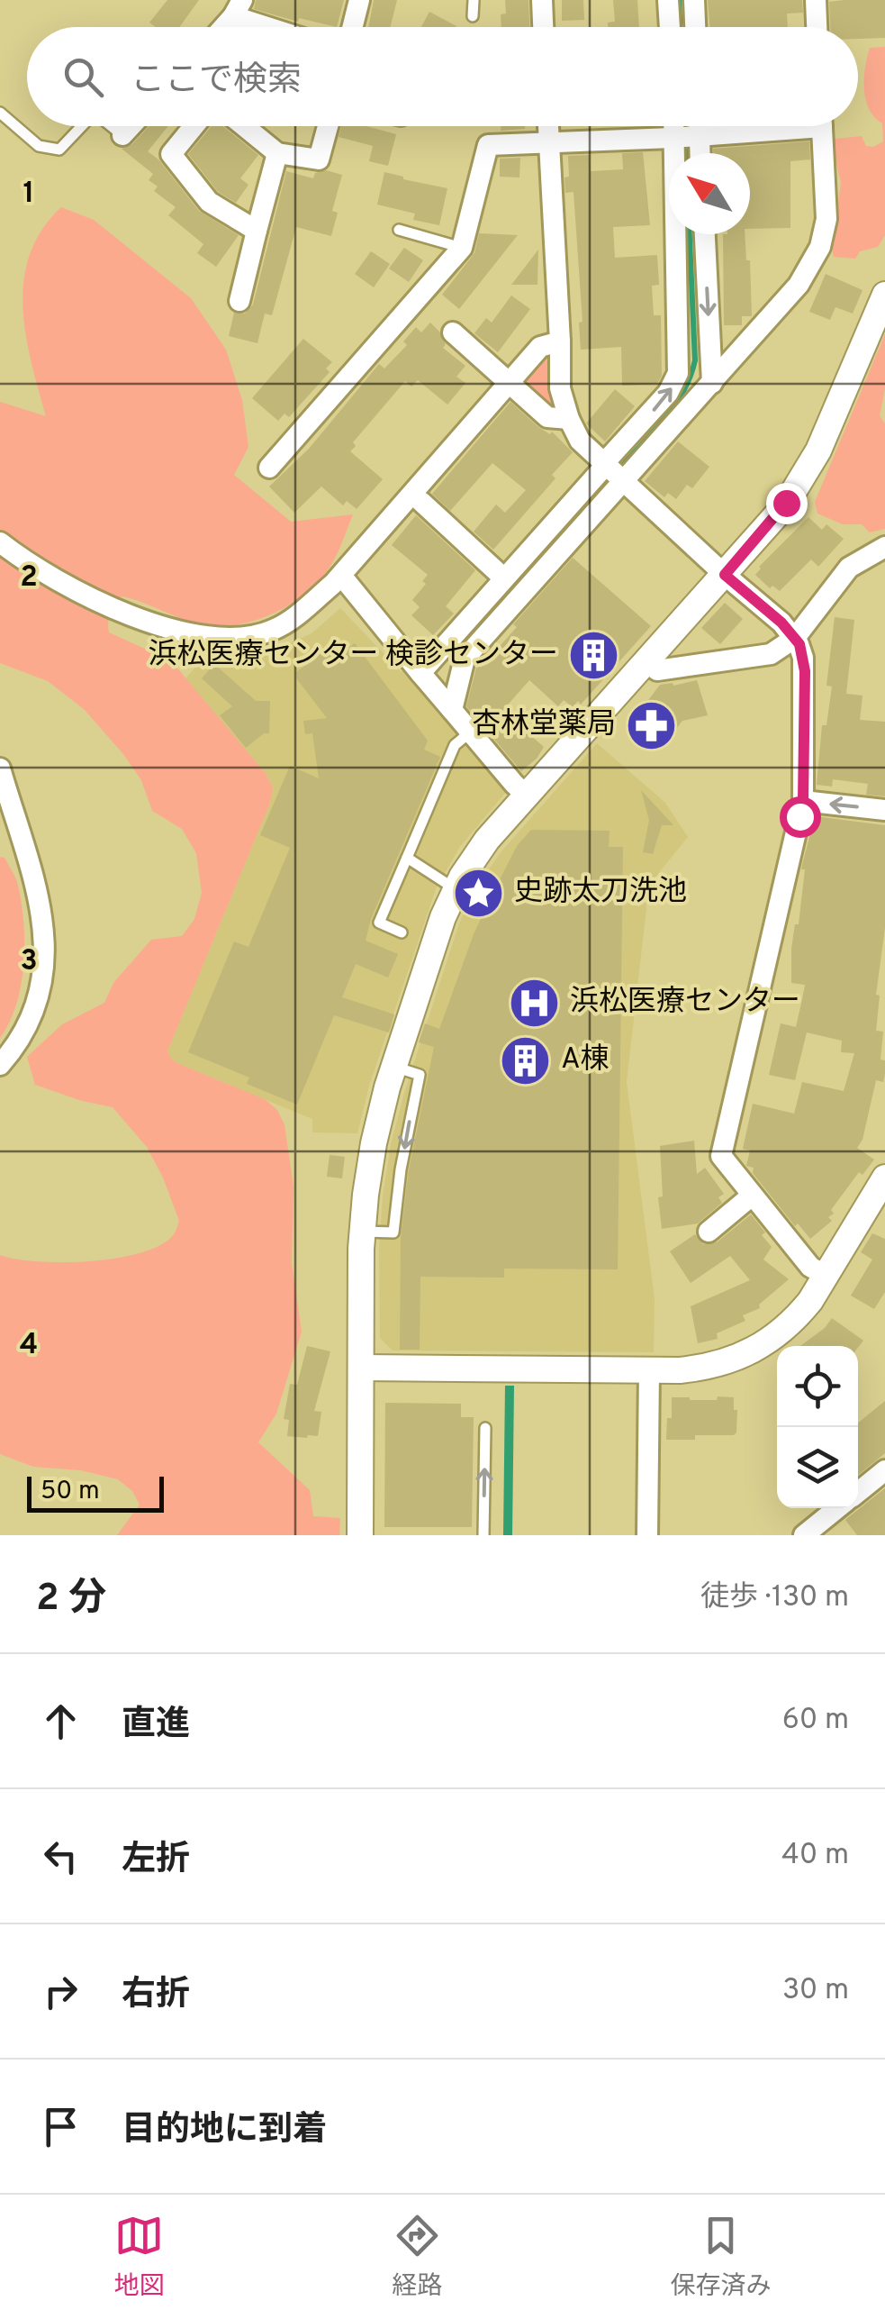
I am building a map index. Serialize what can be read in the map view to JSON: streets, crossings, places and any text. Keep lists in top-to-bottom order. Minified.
{"places":{"building":["浜松医療センター 検診センター","A棟"],"pharmacy":["杏林堂薬局"],"place":["史跡太刀洗池"],"hospital":["浜松医療センター"]},"scale_bar":"50 m","north":"top left","page":{"search":"ここで検索","scale":"50 m","heading":["2 分","徒歩 · 130 m"],"list":[["直進","60 m"],["左折","40 m"],["右折","30 m"],"目的地に到着"],"nav":["地図","経路","保存済み"]},"grid":{"rows":["1","2","3","4"]}}
